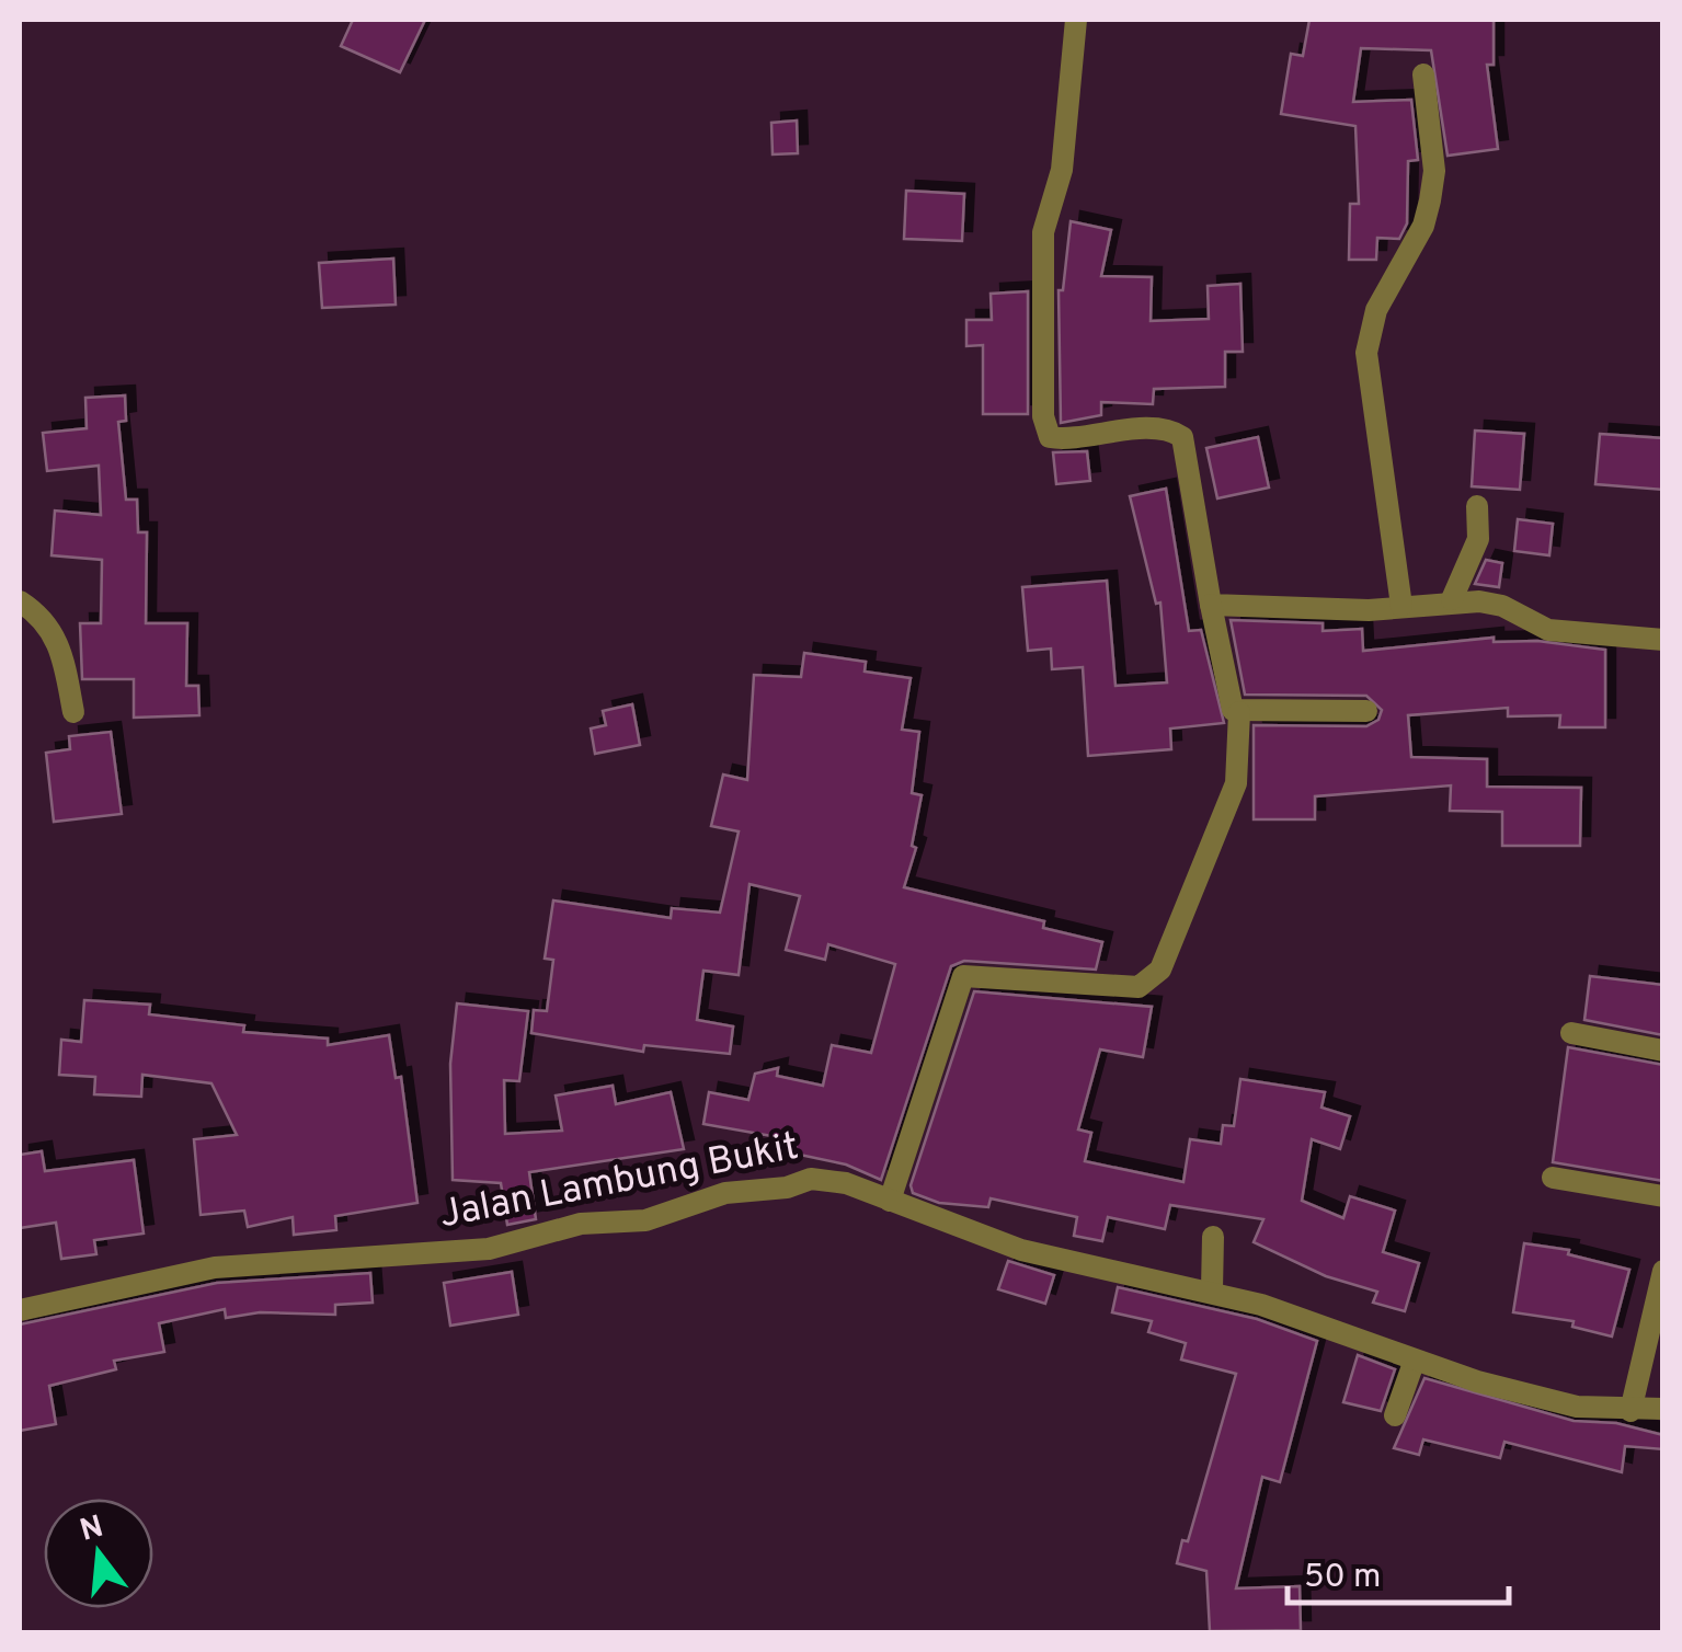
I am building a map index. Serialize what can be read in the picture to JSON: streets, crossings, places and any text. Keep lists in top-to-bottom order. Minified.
{"streets":{"street":["Jalan Lambung Bukit"]},"scale_bar":"50 m","north":"top"}
